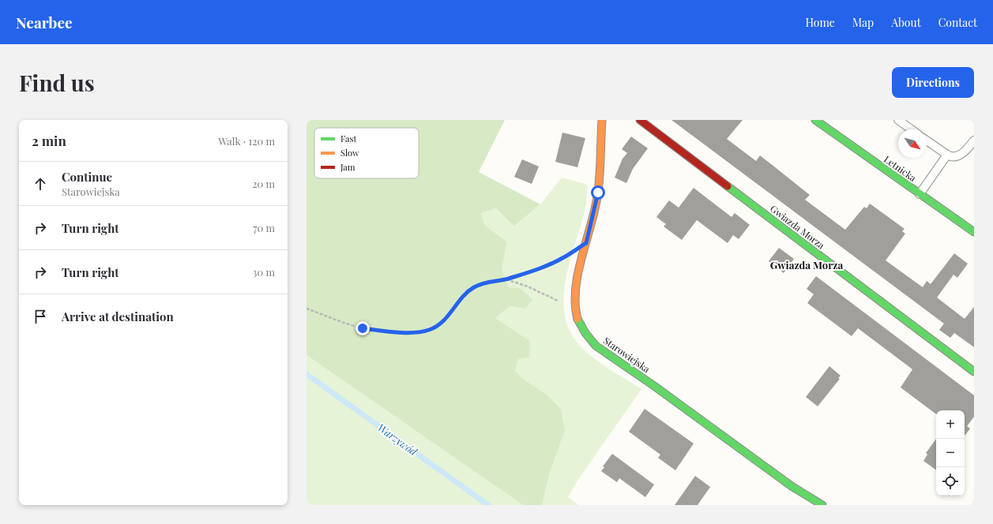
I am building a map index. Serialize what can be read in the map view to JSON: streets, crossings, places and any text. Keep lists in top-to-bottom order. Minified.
{"streets":{"street":["Letnicka","Gwiazda Morza","Starowiejska"]},"districts":["Gwiazda Morza"],"water":["Warzywód"],"legend":["Fast","Slow","Jam"],"north":"bottom right","page":{"header":"Nearbee","nav":["Home","Map","About","Contact"],"buttons":"Directions","title":"Find us","heading":["2 min","Walk · 120 m"],"list":[["Continue","Starowiejska","20 m"],["Turn right","70 m"],["Turn right","30 m"],"Arrive at destination"],"map_buttons":["+","−"]}}
